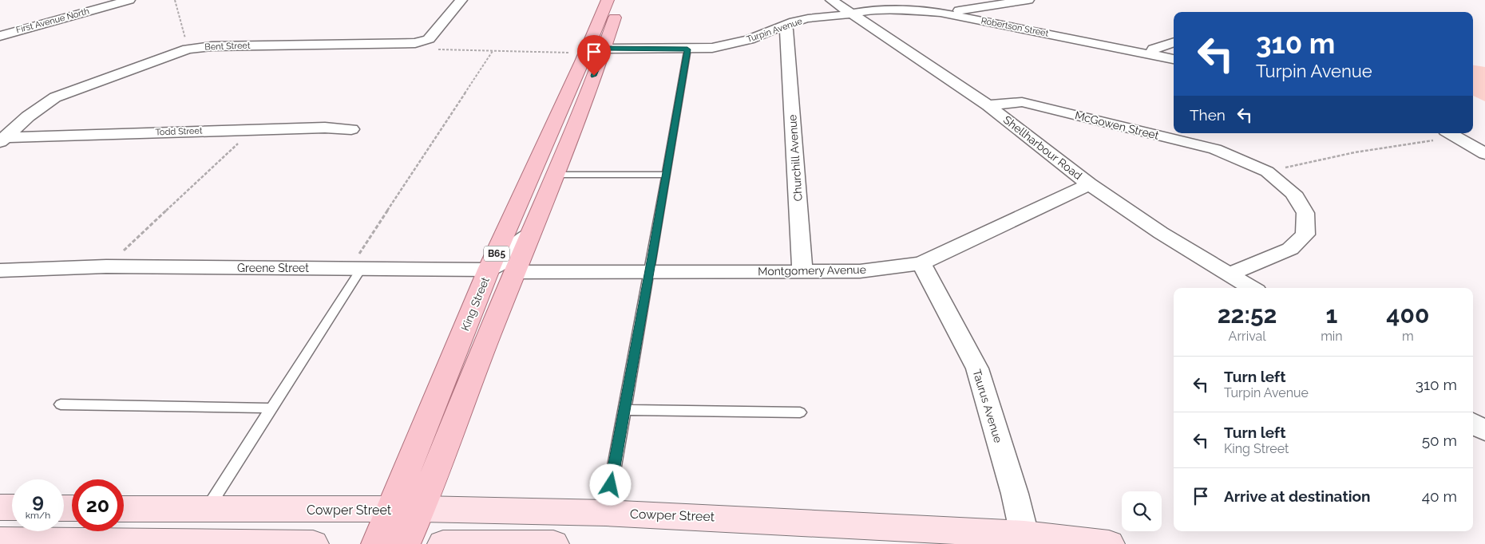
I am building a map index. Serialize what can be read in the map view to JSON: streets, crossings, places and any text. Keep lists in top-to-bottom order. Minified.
{"streets":{"main road":["B65","King Street","Cowper Street"],"street":["First Avenue North","Robertson Street","Turpin Avenue","Bent Street","McGowen Street","Todd Street","Shellharbour Road","Churchill Avenue","Greene Street","Montgomery Avenue","Taurus Avenue"]},"crossings":[["Robertson Street","Turpin Avenue"],["Robertson Street","Shellharbour Road"],["Turpin Avenue","Shellharbour Road"],["Turpin Avenue","Churchill Avenue"],["Turpin Avenue","King Street"],["Bent Street","Todd Street"],["McGowen Street","Shellharbour Road"],["Shellharbour Road","Montgomery Avenue"],["Churchill Avenue","Montgomery Avenue"],["Greene Street","King Street"],["Montgomery Avenue","King Street"],["Montgomery Avenue","Taurus Avenue"],["King Street","Cowper Street"],["Taurus Avenue","Cowper Street"]],"page":{"turn":["310 m","Turpin Avenue"],"then":"Then","eta":["22:52","Arrival","1","min","400","m"],"list":[{"name":"Turn left","note":"Turpin Avenue","value":"310 m"},{"name":"Turn left","note":"King Street","value":"50 m"},{"name":"Arrive at destination","value":"40 m"}],"speed":"9 km/h","limit":"20"}}
